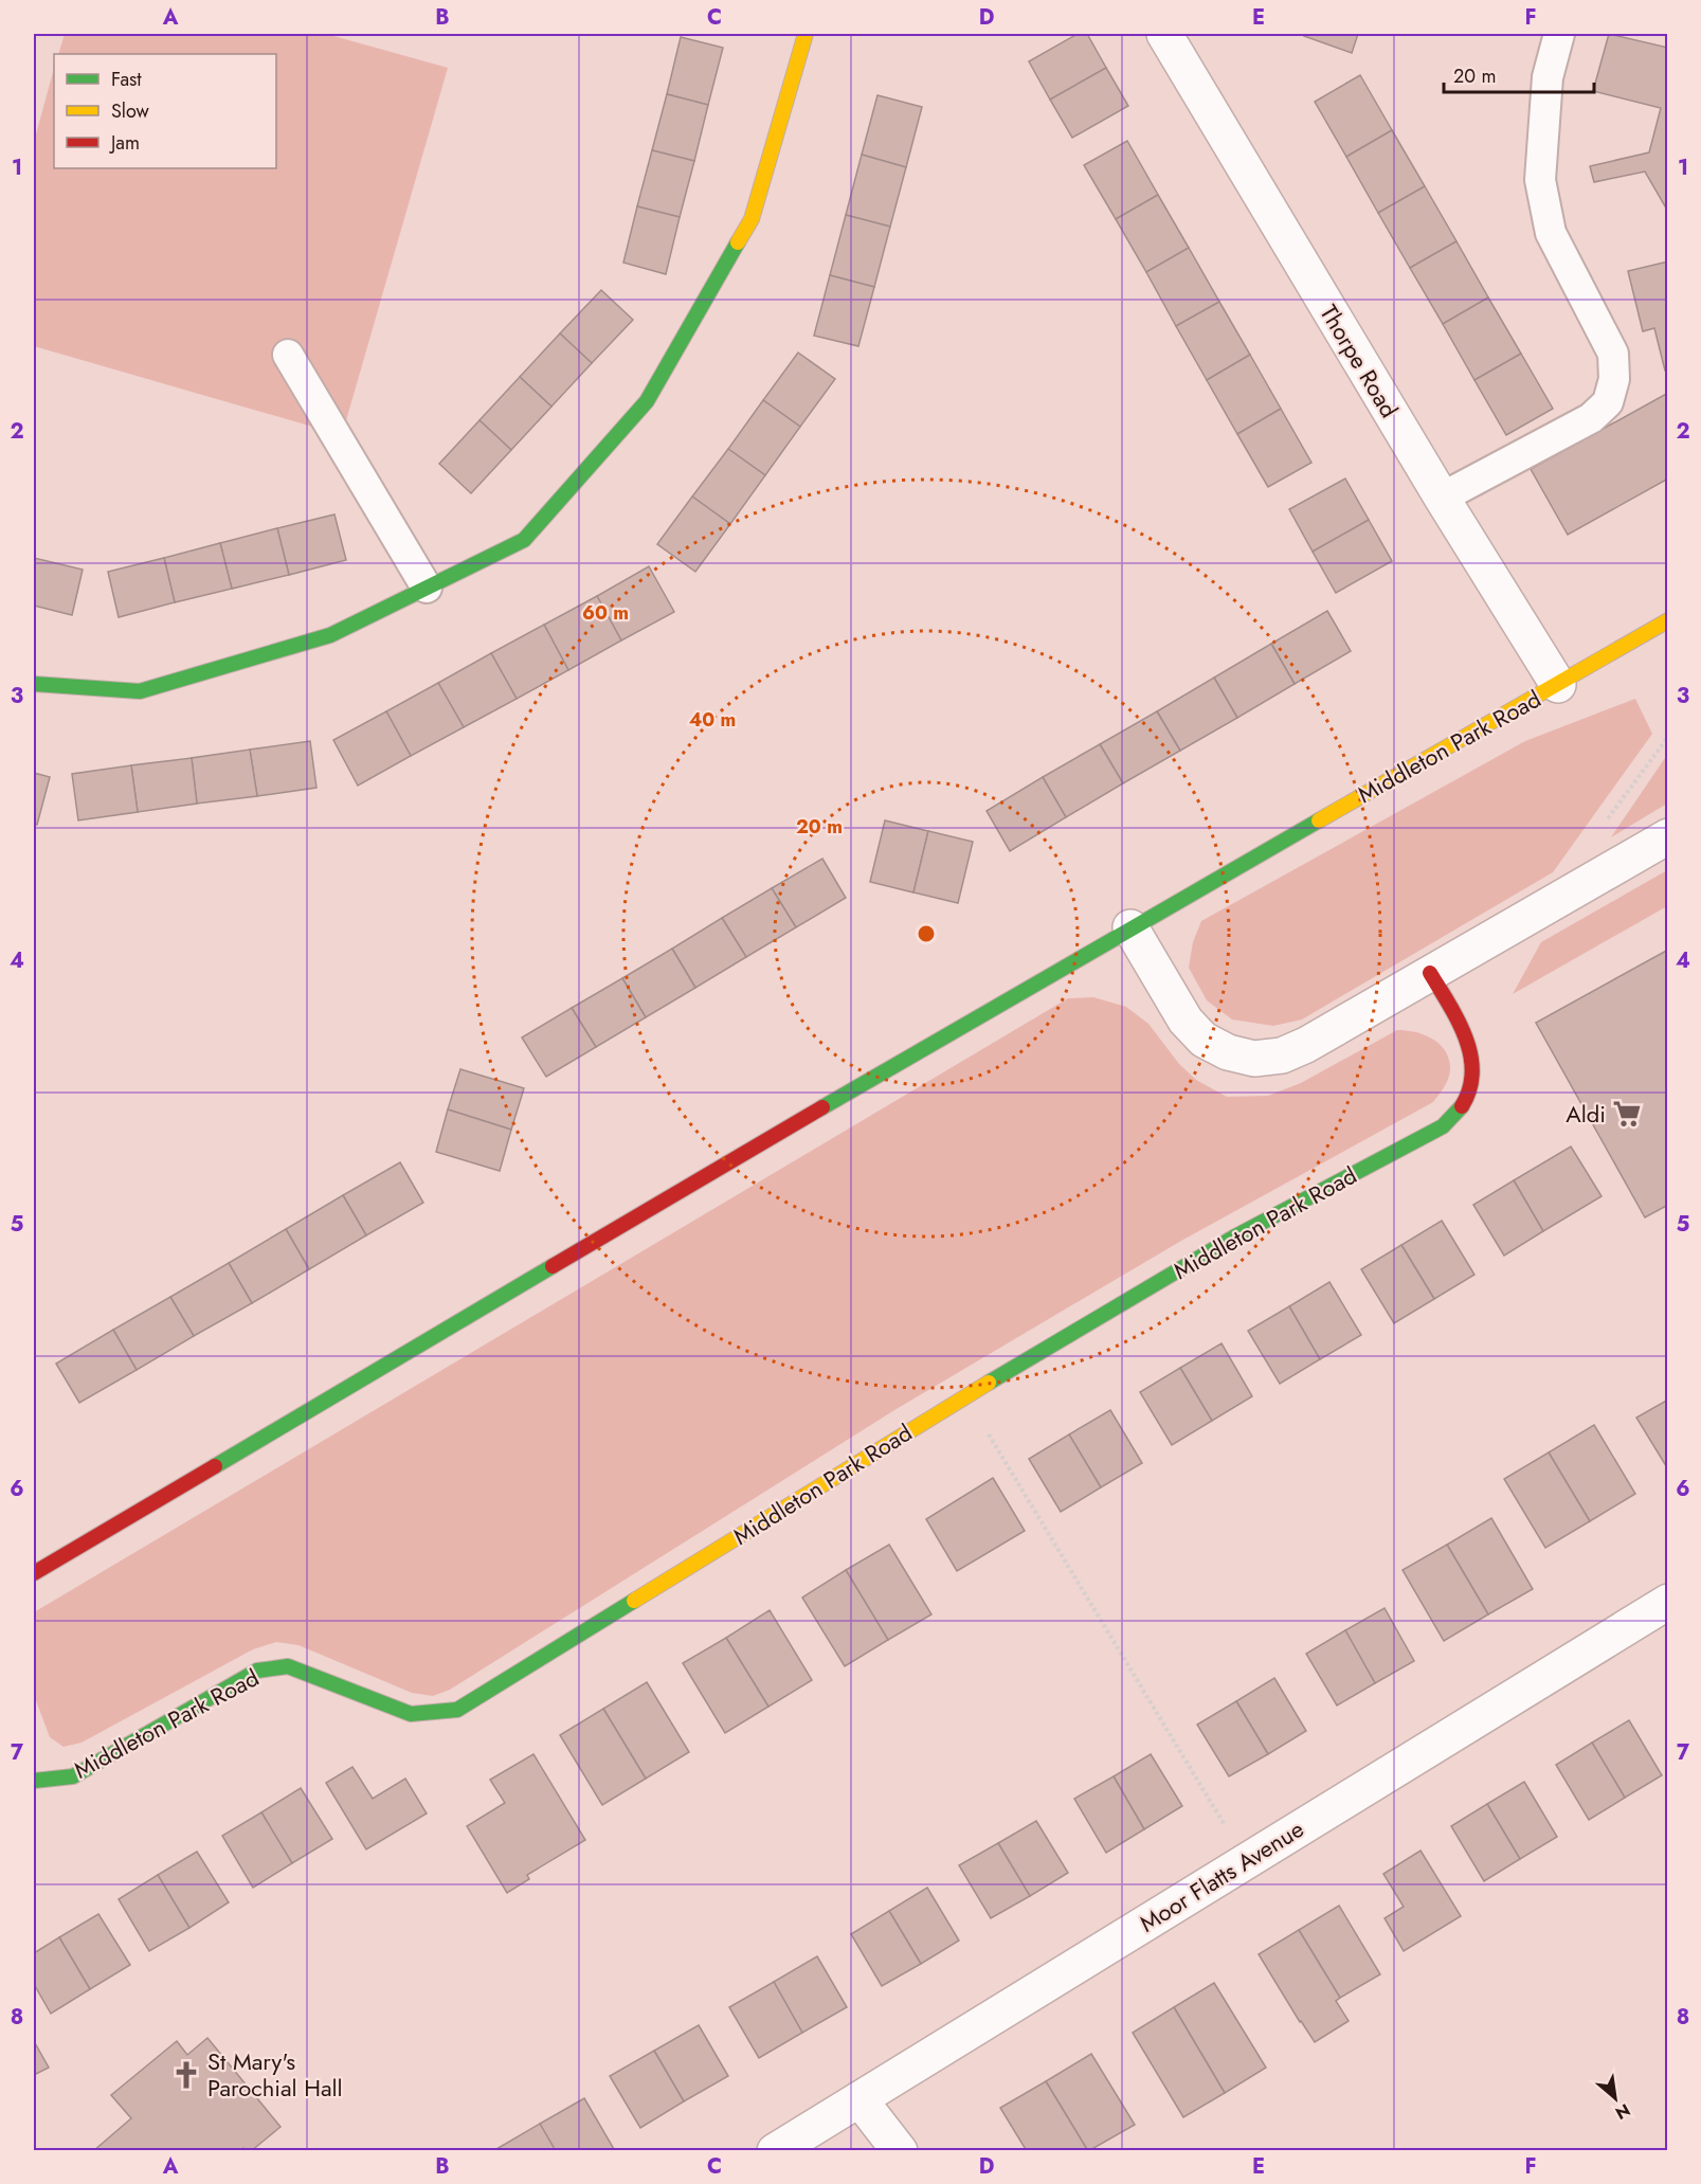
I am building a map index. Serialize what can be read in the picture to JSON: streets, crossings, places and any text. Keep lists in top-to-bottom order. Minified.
{"streets":{"street":["Thorpe Road","Middleton Park Road","Moor Flatts Avenue"]},"crossings":[["Thorpe Road","Middleton Park Road"]],"places":{"supermarket":["Aldi"],"church":["St Mary's Parochial Hall"]},"legend":["Fast","Slow","Jam"],"scale_bar":"20 m","north":"bottom right","grid":{"columns":["A","B","C","D","E","F"],"rows":["1","2","3","4","5","6","7","8"]},"rings":["60 m","40 m","20 m"]}
